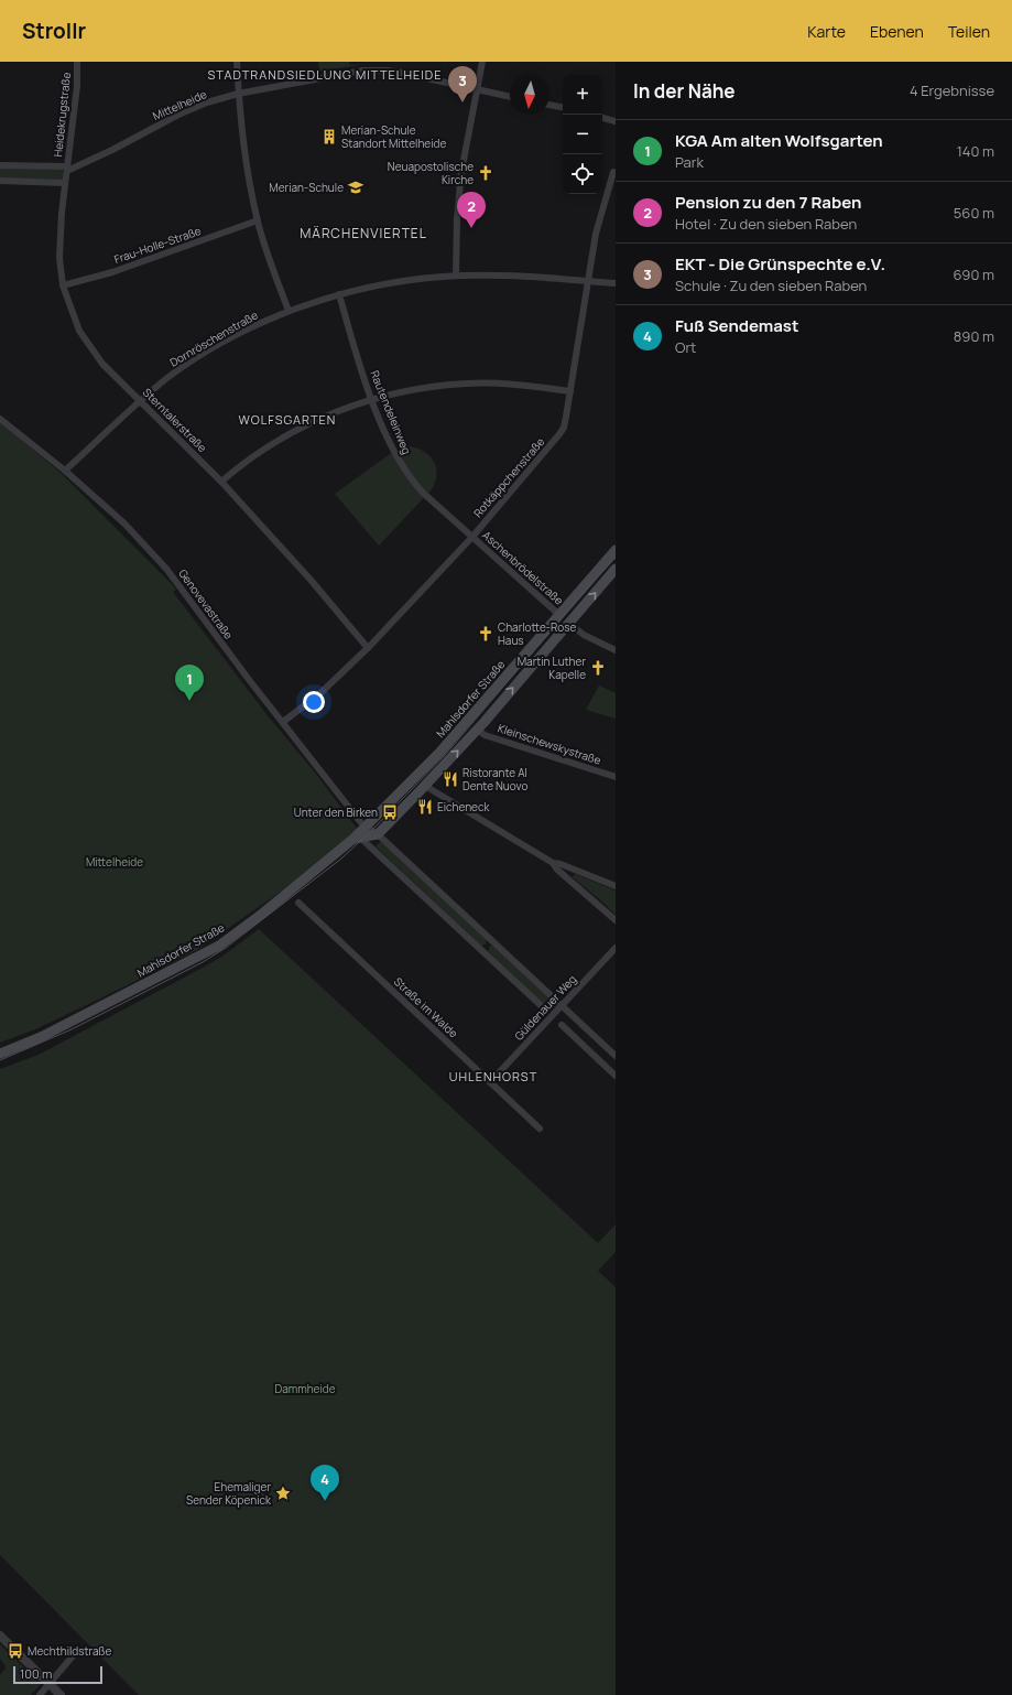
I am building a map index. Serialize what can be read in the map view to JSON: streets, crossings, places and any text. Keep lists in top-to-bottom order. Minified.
{"streets":{"main road":["Mahlsdorfer Straße"],"street":["Mittelheide","Heidekrugstraße","Frau-Holle-Straße","Dornröschenstraße","Rautendeleinweg","Sterntalerstraße","Rotkäppchenstraße","Aschenbrödelstraße","Genovevastraße","Kleinschewskystraße","Straße im Walde","Güldenauer Weg"]},"crossings":[["Mittelheide","Heidekrugstraße"],["Mittelheide","Sterntalerstraße"],["Heidekrugstraße","Sterntalerstraße"],["Frau-Holle-Straße","Sterntalerstraße"],["Dornröschenstraße","Rautendeleinweg"],["Dornröschenstraße","Sterntalerstraße"],["Dornröschenstraße","Rotkäppchenstraße"],["Dornröschenstraße","Genovevastraße"],["Rautendeleinweg","Rotkäppchenstraße"],["Rautendeleinweg","Aschenbrödelstraße"],["Sterntalerstraße","Rotkäppchenstraße"],["Rotkäppchenstraße","Aschenbrödelstraße"],["Rotkäppchenstraße","Genovevastraße"],["Aschenbrödelstraße","Mahlsdorfer Straße"],["Genovevastraße","Mahlsdorfer Straße"],["Straße im Walde","Güldenauer Weg"]],"districts":["STADTRANDSIEDLUNG MITTELHEIDE","MÄRCHENVIERTEL","WOLFSGARTEN","UHLENHORST"],"parks":["Mittelheide","Dammheide"],"places":{"building":["Merian-Schule Standort Mittelheide"],"church":["Neuapostolische Kirche","Charlotte-Rose Haus","Martin Luther Kapelle"],"school or university":["Merian-Schule"],"restaurant":["Ristorante Al Dente Nuovo","Eicheneck"],"bus stop":["Unter den Birken","Mechthildstraße"],"place":["Ehemaliger Sender Köpenick"]},"scale_bar":"100 m","north":"bottom","page":{"header":"Strollr","nav":["Karte","Ebenen","Teilen"],"heading":["In der Nähe","4 Ergebnisse"],"pins":["3","2","1","4"],"map_buttons":["+","−"],"list":[{"mark":"1","name":"KGA Am alten Wolfsgarten","note":"Park","value":"140 m"},{"mark":"2","name":"Pension zu den 7 Raben","note":"Hotel · Zu den sieben Raben","value":"560 m"},{"mark":"3","name":"EKT - Die Grünspechte e.V.","note":"Schule · Zu den sieben Raben","value":"690 m"},{"mark":"4","name":"Fuß Sendemast","note":"Ort","value":"890 m"}],"scale":"100 m"}}
